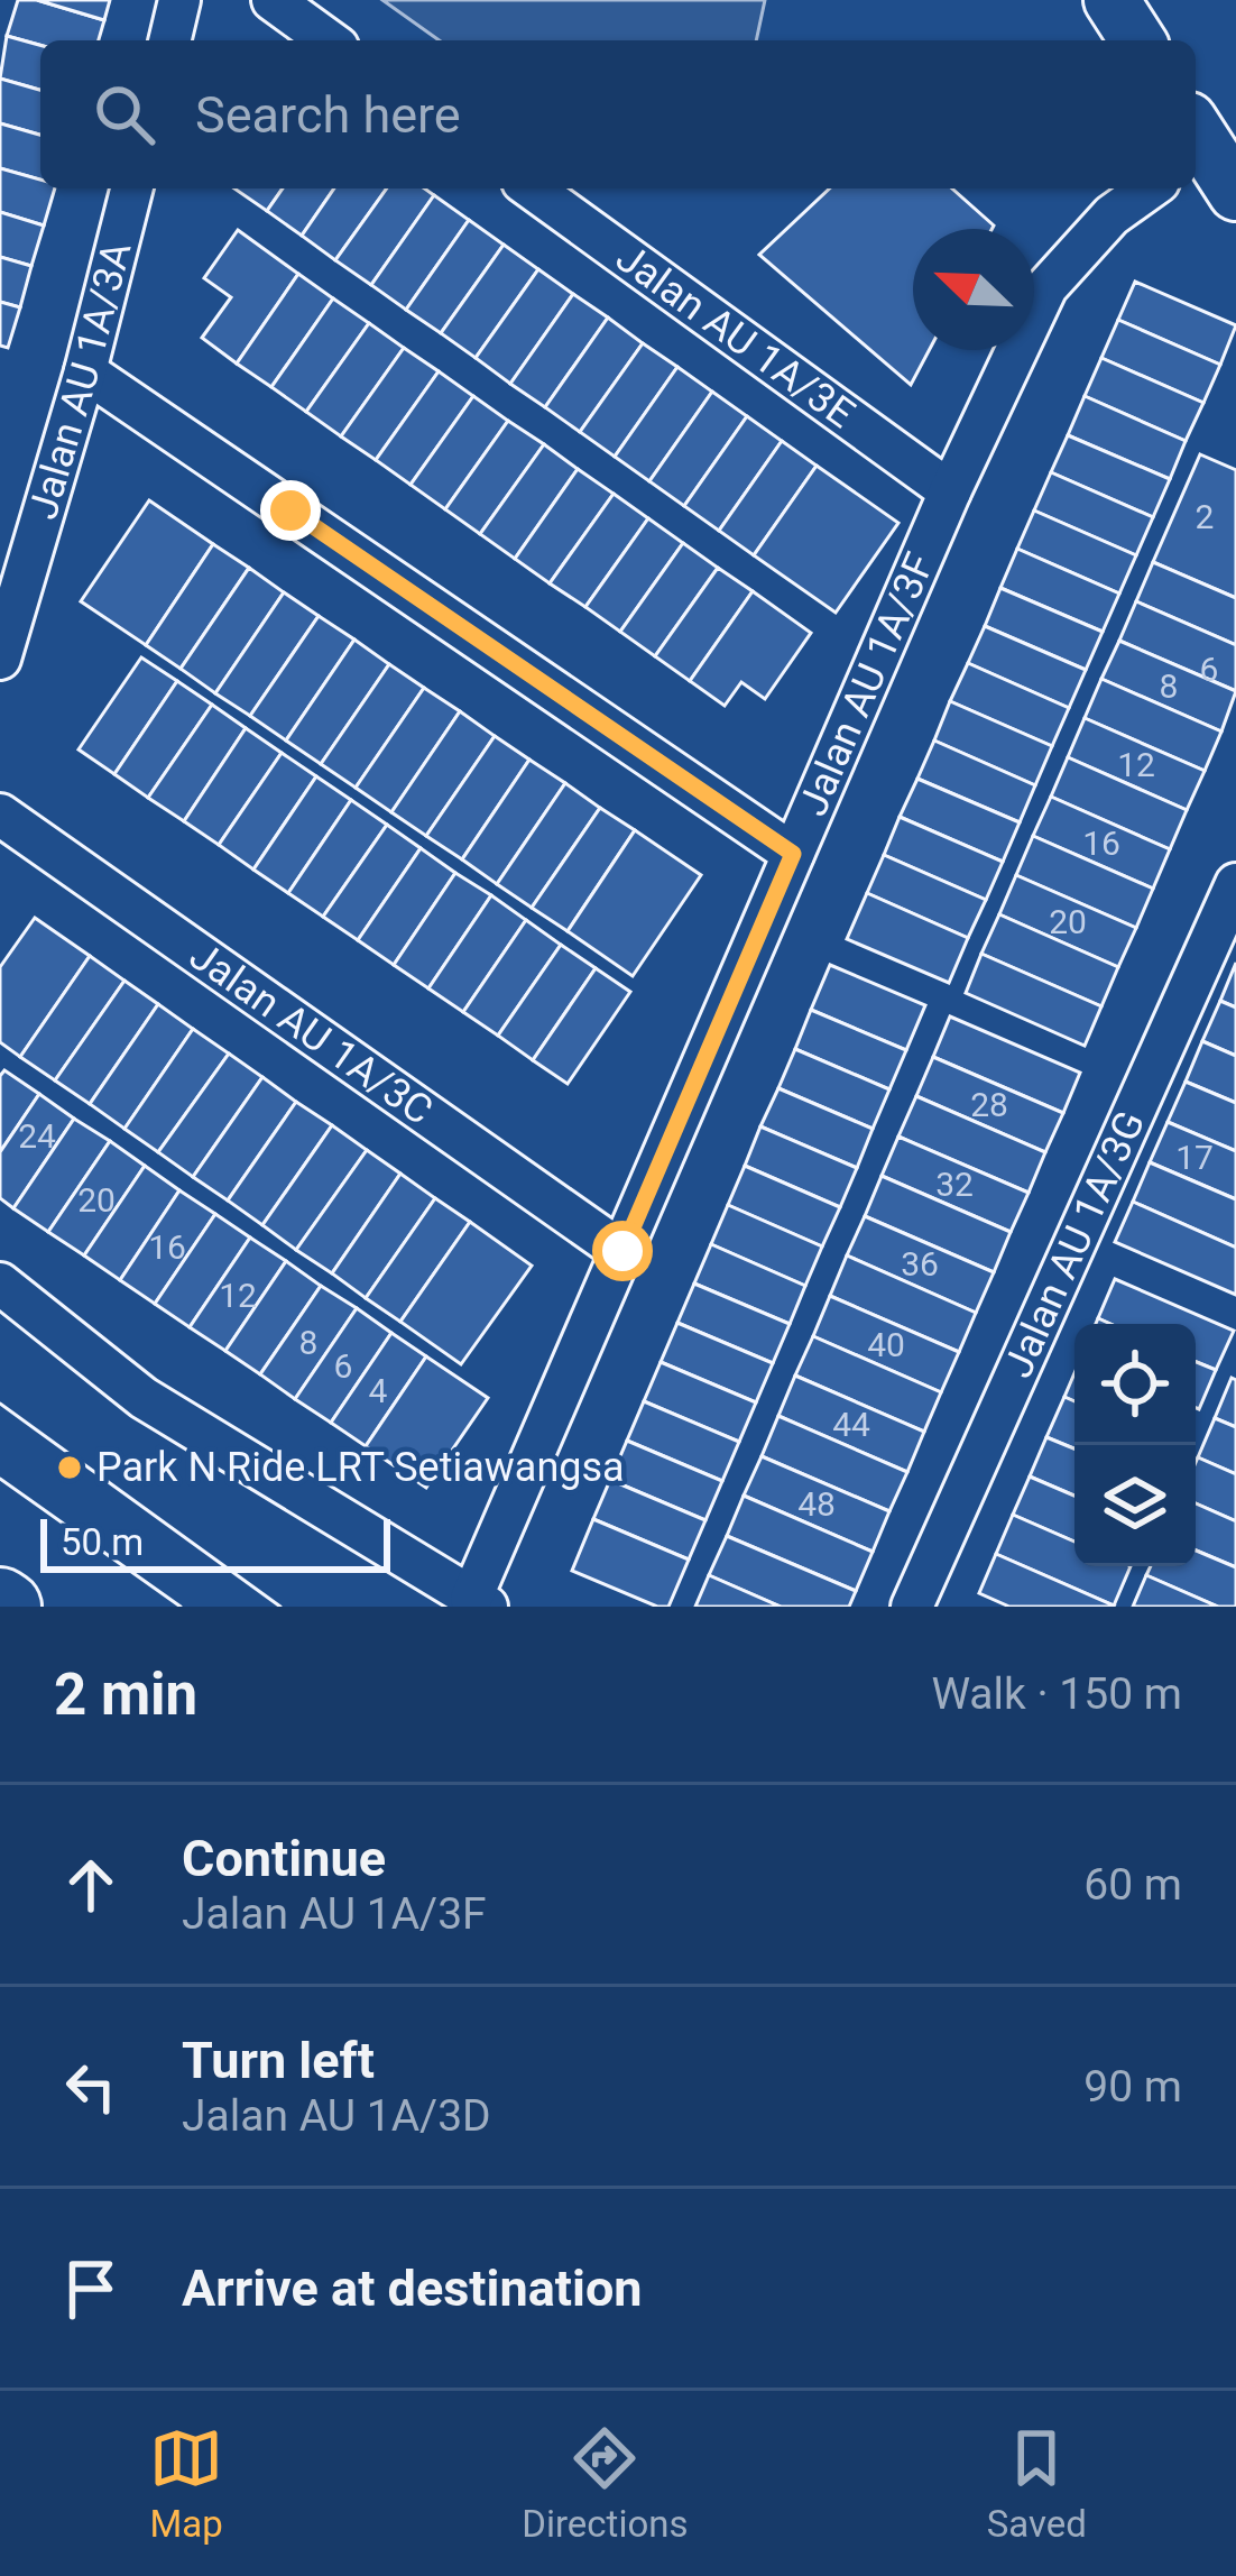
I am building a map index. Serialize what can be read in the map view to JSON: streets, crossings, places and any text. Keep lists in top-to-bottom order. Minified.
{"streets":{"street":["Jalan AU 1A/3E","Jalan AU 1A/3A","Jalan AU 1A/3F","Jalan AU 1A/3C","Jalan AU 1A/3G"]},"crossings":[["Jalan AU 1A/3E","Jalan AU 1A/3F"],["Jalan AU 1A/3F","Jalan AU 1A/3C"]],"places":["Park N Ride LRT Setiawangsa"],"house_numbers":["2","6","8","12","16","20","28","24","17","32","20","16","36","12","8","40","6","4","44","48"],"scale_bar":"50 m","north":"top left","page":{"search":"Search here","scale":"50 m","heading":["2 min","Walk · 150 m"],"list":[["Continue","Jalan AU 1A/3F","60 m"],["Turn left","Jalan AU 1A/3D","90 m"],"Arrive at destination"],"nav":["Map","Directions","Saved"]}}
